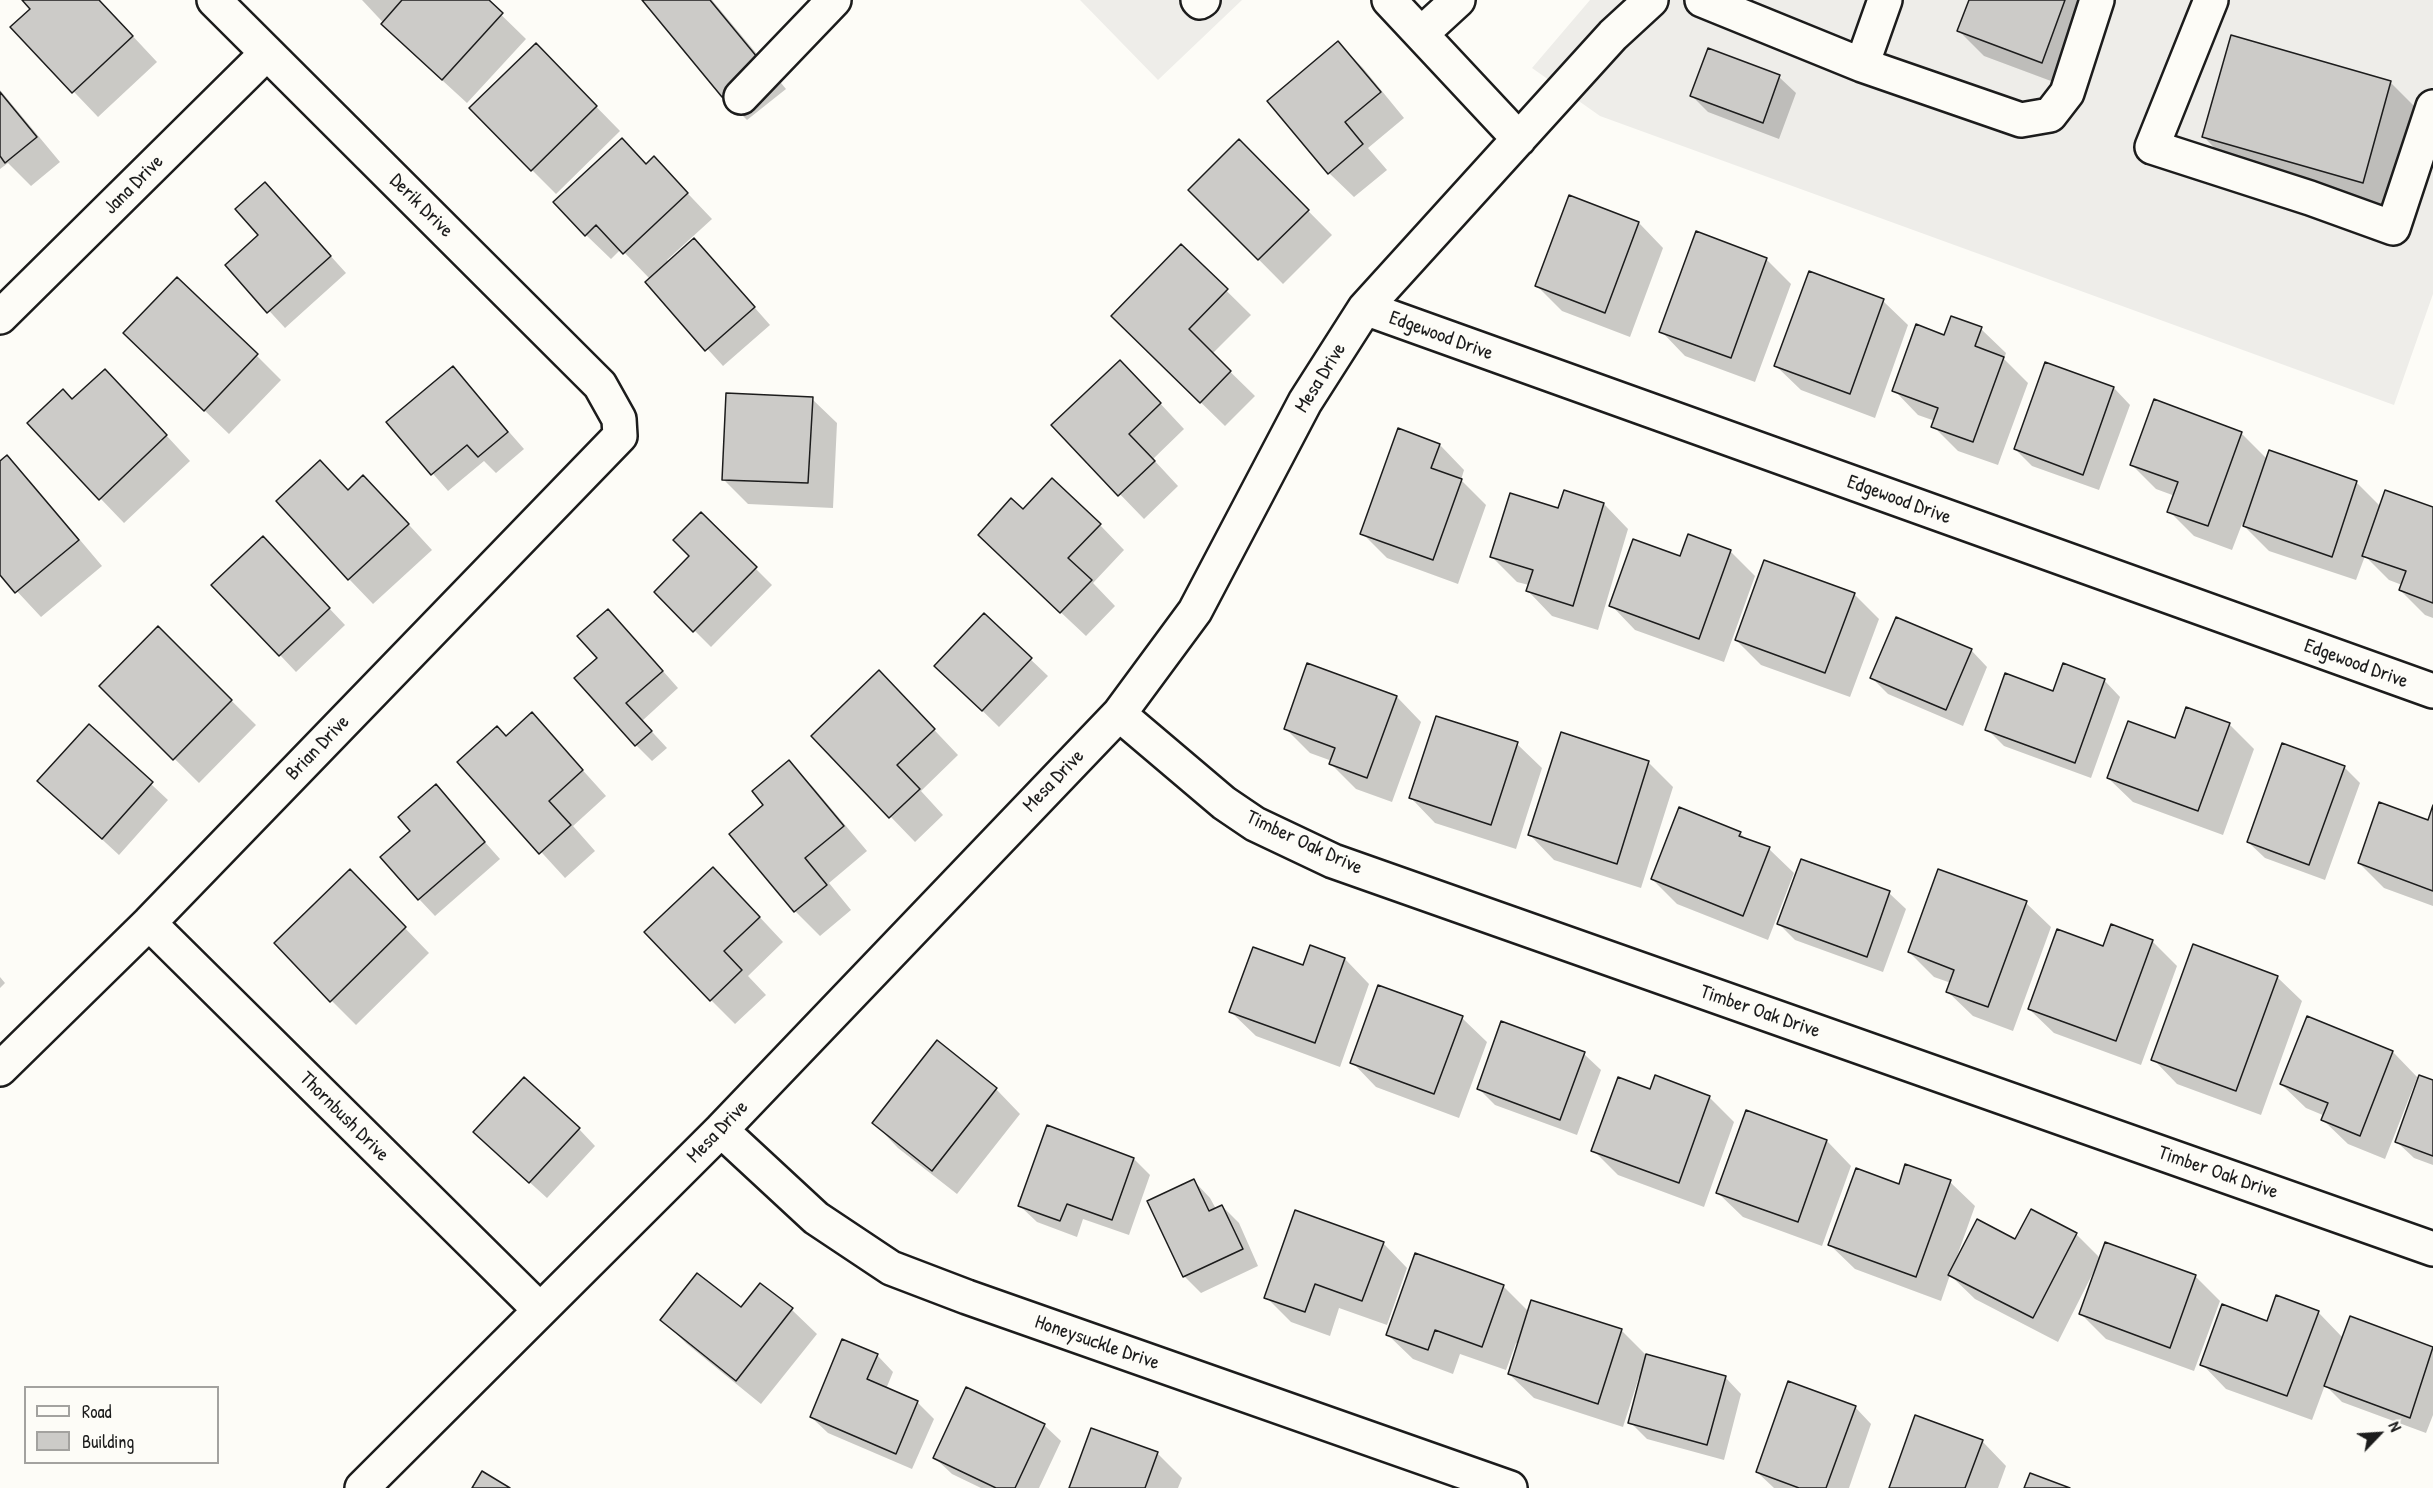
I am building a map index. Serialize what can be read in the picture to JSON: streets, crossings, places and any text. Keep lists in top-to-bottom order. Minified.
{"streets":{"street":["Jana Drive","Derik Drive","Edgewood Drive","Mesa Drive","Brian Drive","Timber Oak Drive","Thornbush Drive","Honeysuckle Drive"]},"crossings":[["Jana Drive","Derik Drive"],["Derik Drive","Brian Drive"],["Edgewood Drive","Mesa Drive"],["Mesa Drive","Timber Oak Drive"],["Mesa Drive","Thornbush Drive"],["Mesa Drive","Honeysuckle Drive"],["Brian Drive","Thornbush Drive"]],"legend":["Road","Building"],"north":"top right"}
